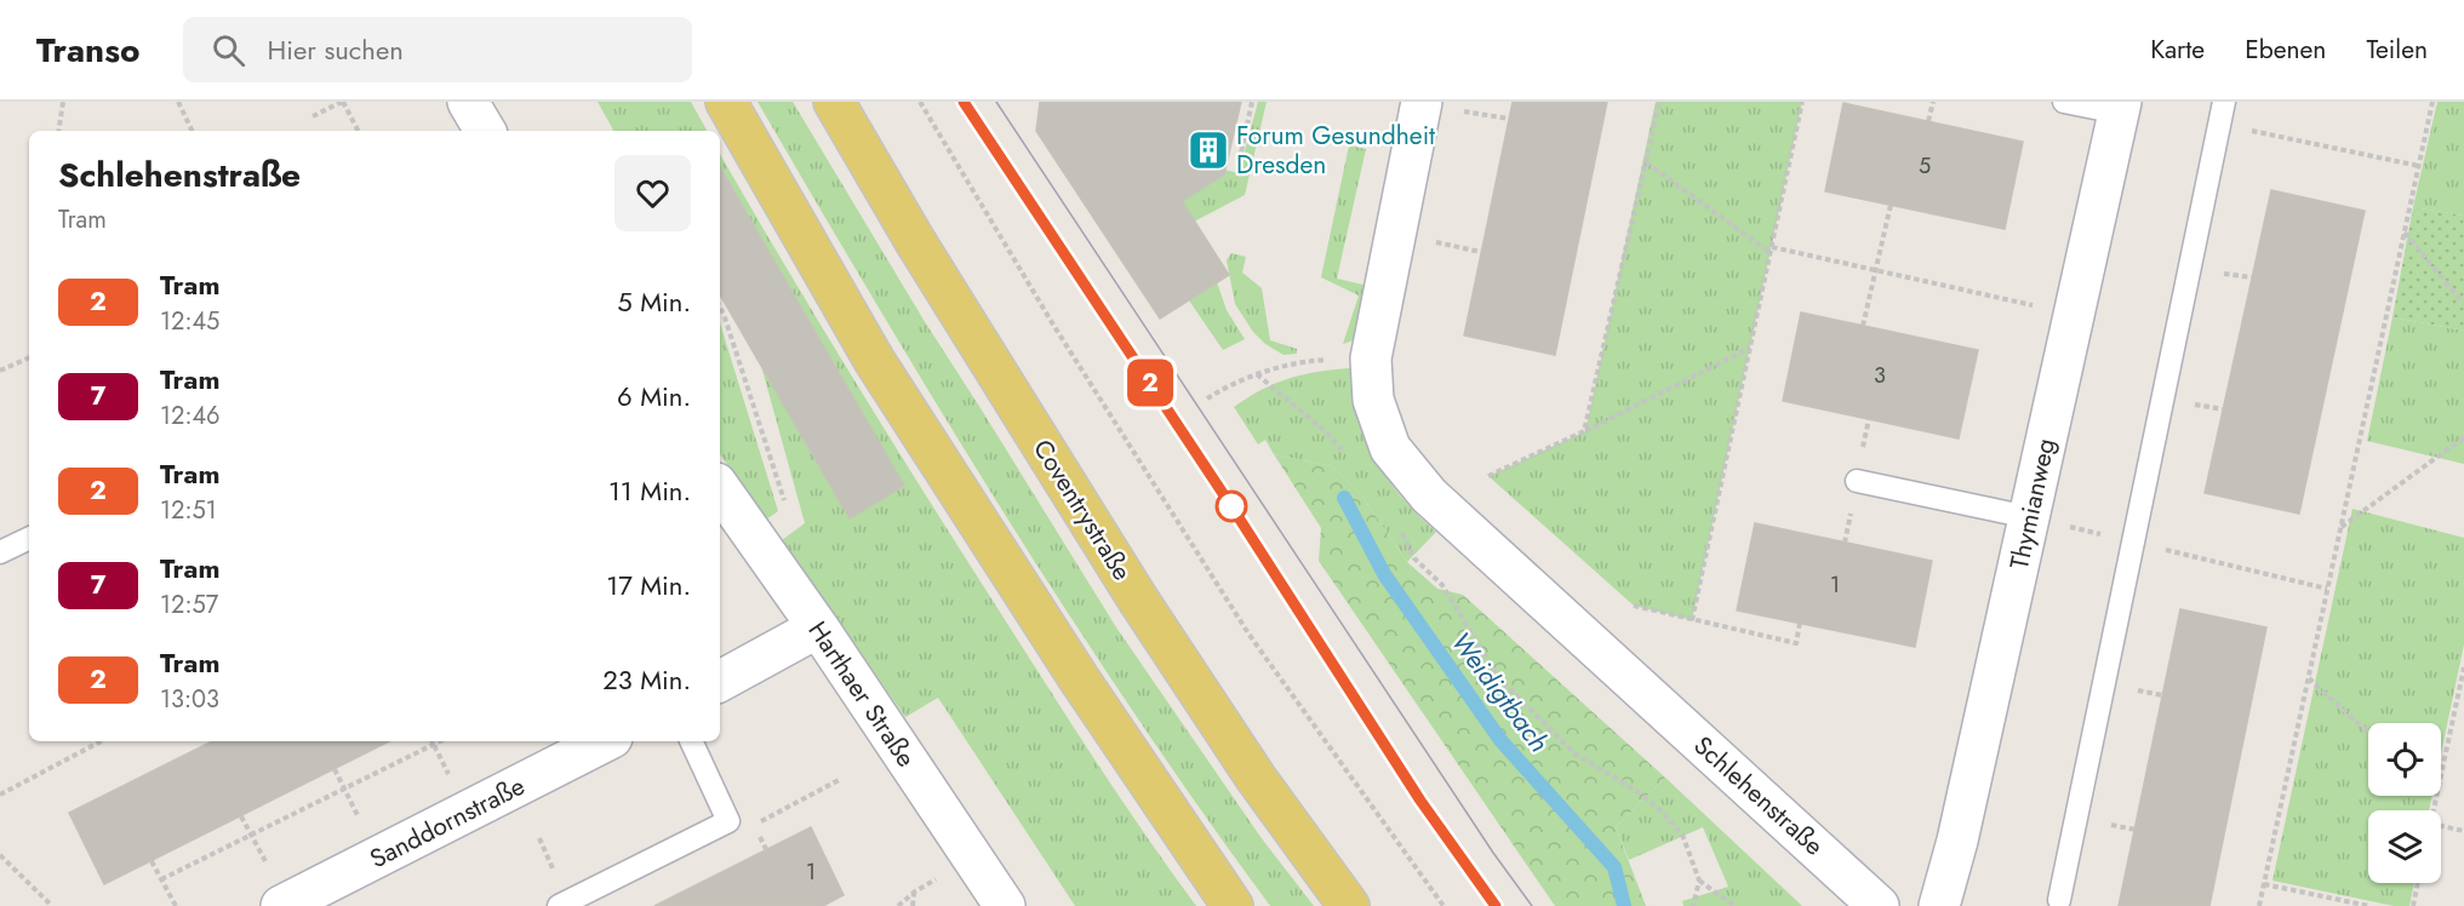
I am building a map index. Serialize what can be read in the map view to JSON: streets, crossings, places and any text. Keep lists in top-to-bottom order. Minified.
{"streets":{"main road":["Coventrystraße"],"street":["Thymianweg","Harthaer Straße","Schlehenstraße","Sanddornstraße"]},"water":["Weidigtbach"],"places":{"building":["Forum Gesundheit Dresden"]},"lines":["tram line 2"],"house_numbers":["5","3","1","1"],"page":{"header":"Transo","search":"Hier suchen","nav":["Karte","Ebenen","Teilen"],"on_map":"2","heading":["Schlehenstraße","Tram"],"list":[{"mark":"2","name":"Tram","note":"12:45","value":"5 Min."},{"mark":"7","name":"Tram","note":"12:46","value":"6 Min."},{"mark":"2","name":"Tram","note":"12:51","value":"11 Min."},{"mark":"7","name":"Tram","note":"12:57","value":"17 Min."},{"mark":"2","name":"Tram","note":"13:03","value":"23 Min."}]}}
